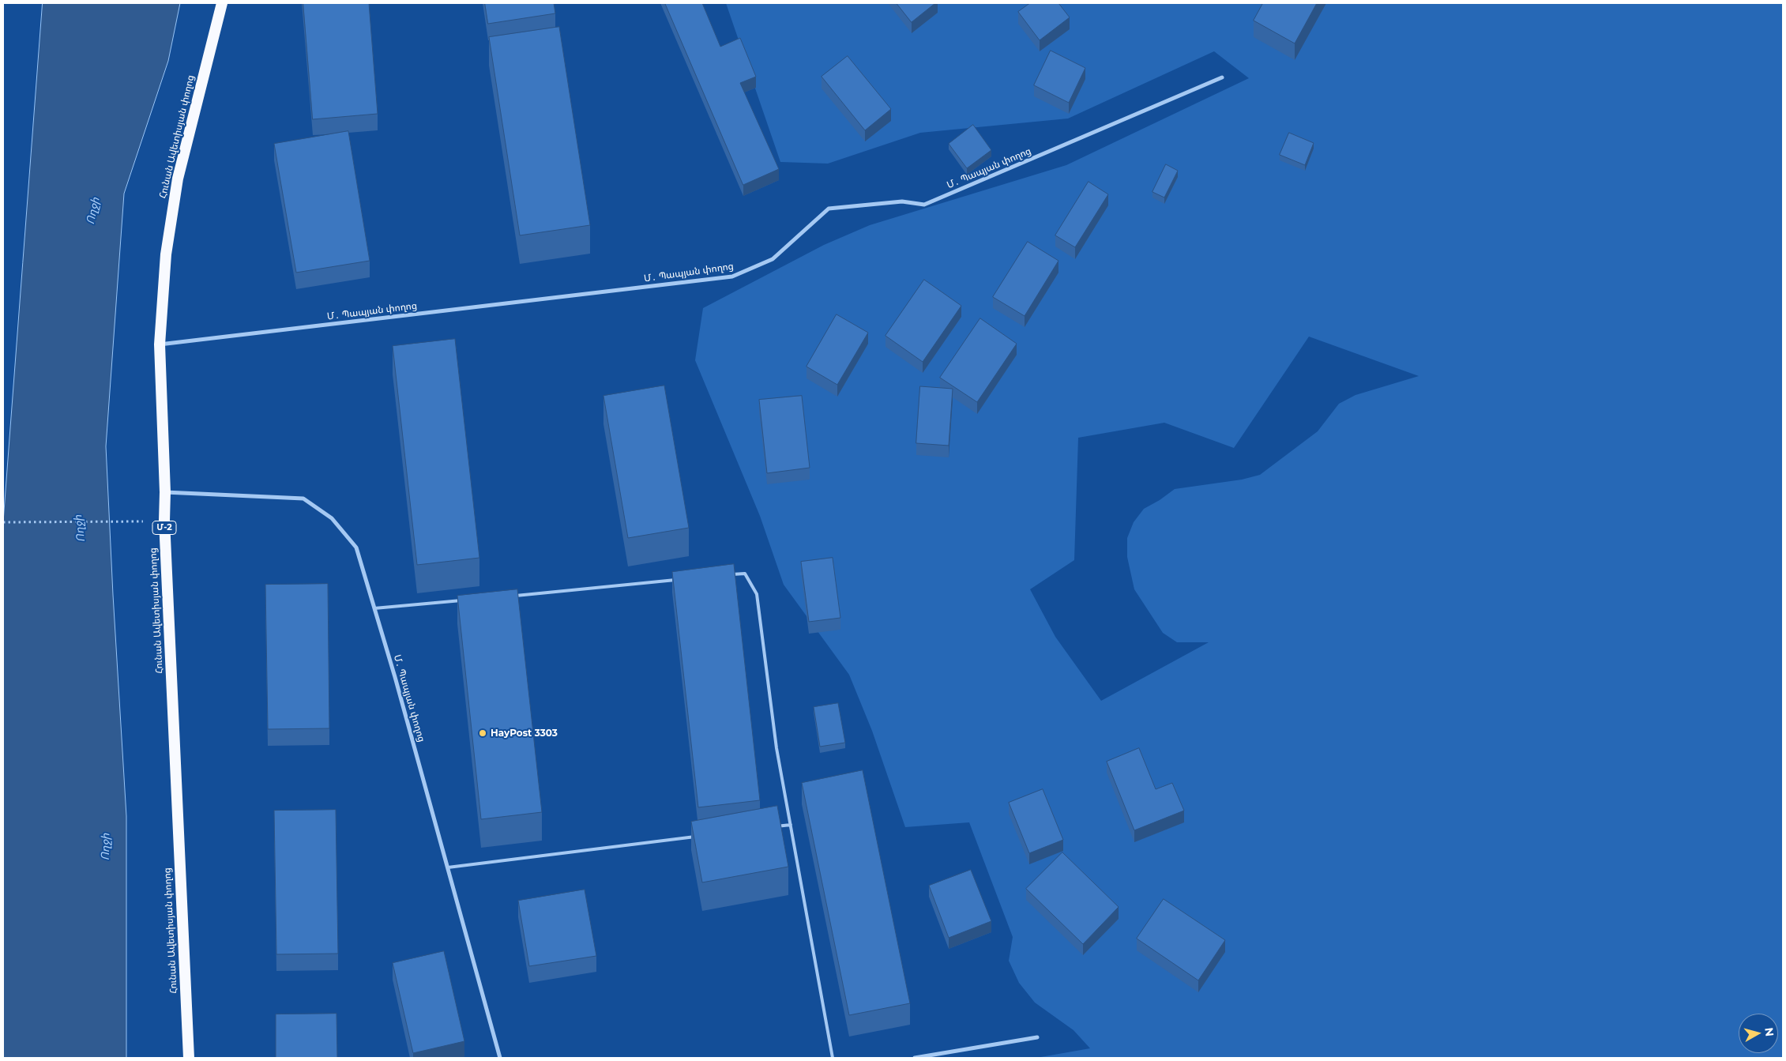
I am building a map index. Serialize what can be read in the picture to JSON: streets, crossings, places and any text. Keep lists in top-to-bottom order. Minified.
{"streets":{"highway":["Հունան Ավետիսյան փողոց","Մ-2"],"street":["Մ․ Պապյան փողոց"]},"crossings":[["Հունան Ավետիսյան փողոց","Մ․ Պապյան փողոց"]],"water":["Ողջի"],"places":["HayPost 3303"],"north":"right"}
